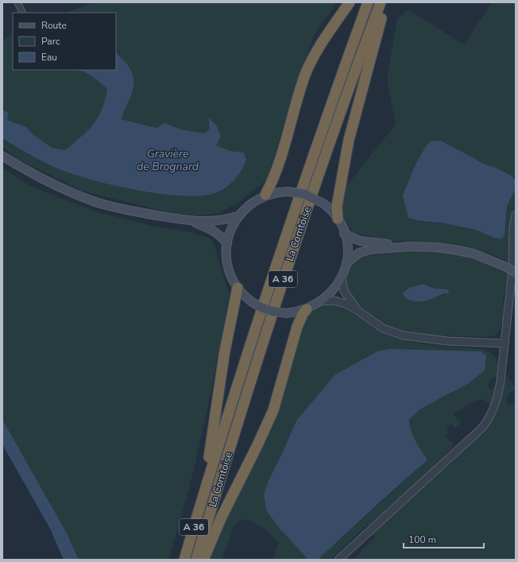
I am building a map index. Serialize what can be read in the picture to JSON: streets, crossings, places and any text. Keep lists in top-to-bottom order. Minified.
{"streets":{"highway":["La Comtoise","A 36"]},"water":["Gravière de Brognard"],"legend":["Route","Parc","Eau"],"scale_bar":"100 m"}
